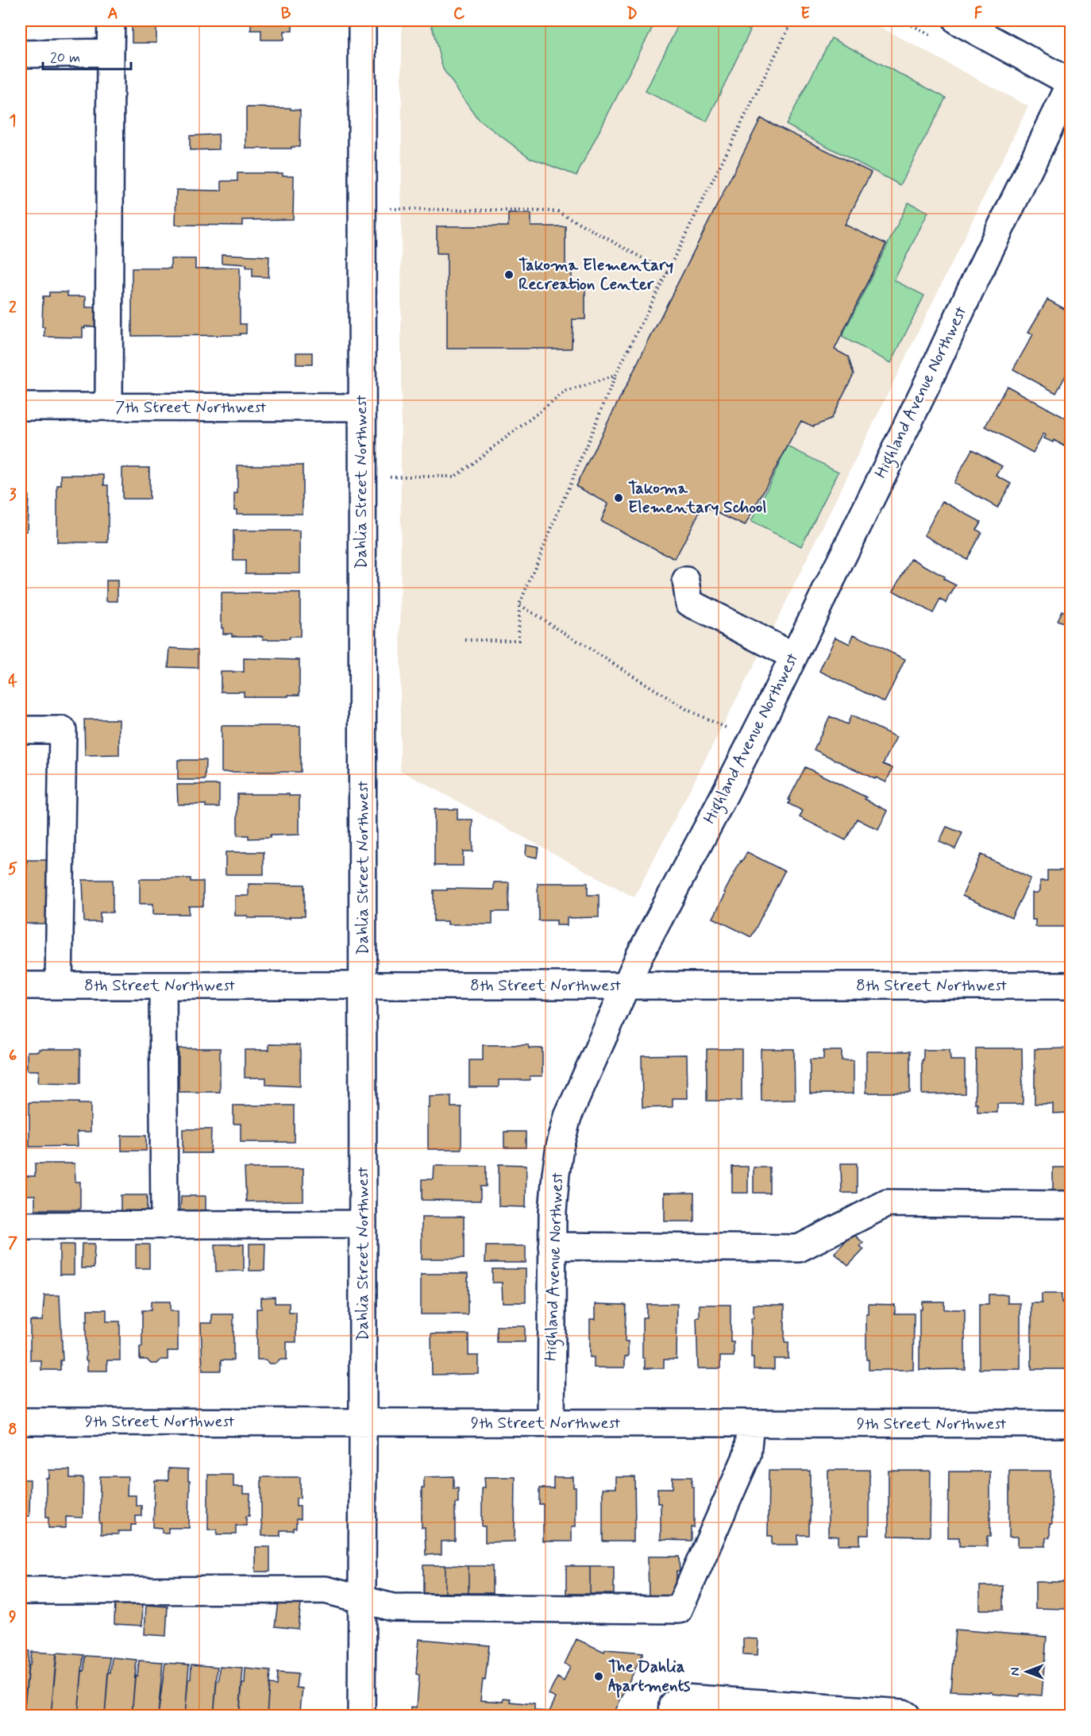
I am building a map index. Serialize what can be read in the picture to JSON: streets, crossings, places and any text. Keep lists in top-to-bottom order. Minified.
{"streets":{"street":["Highland Avenue Northwest","7th Street Northwest","Dahlia Street Northwest","8th Street Northwest","9th Street Northwest"]},"crossings":[["Highland Avenue Northwest","8th Street Northwest"],["Highland Avenue Northwest","9th Street Northwest"],["7th Street Northwest","Dahlia Street Northwest"],["Dahlia Street Northwest","8th Street Northwest"],["Dahlia Street Northwest","9th Street Northwest"]],"places":["Takoma Elementary Recreation Center","Takoma Elementary School","The Dahlia Apartments"],"scale_bar":"20 m","north":"left","grid":{"columns":["A","B","C","D","E","F"],"rows":["1","2","3","4","5","6","7","8","9"]}}
